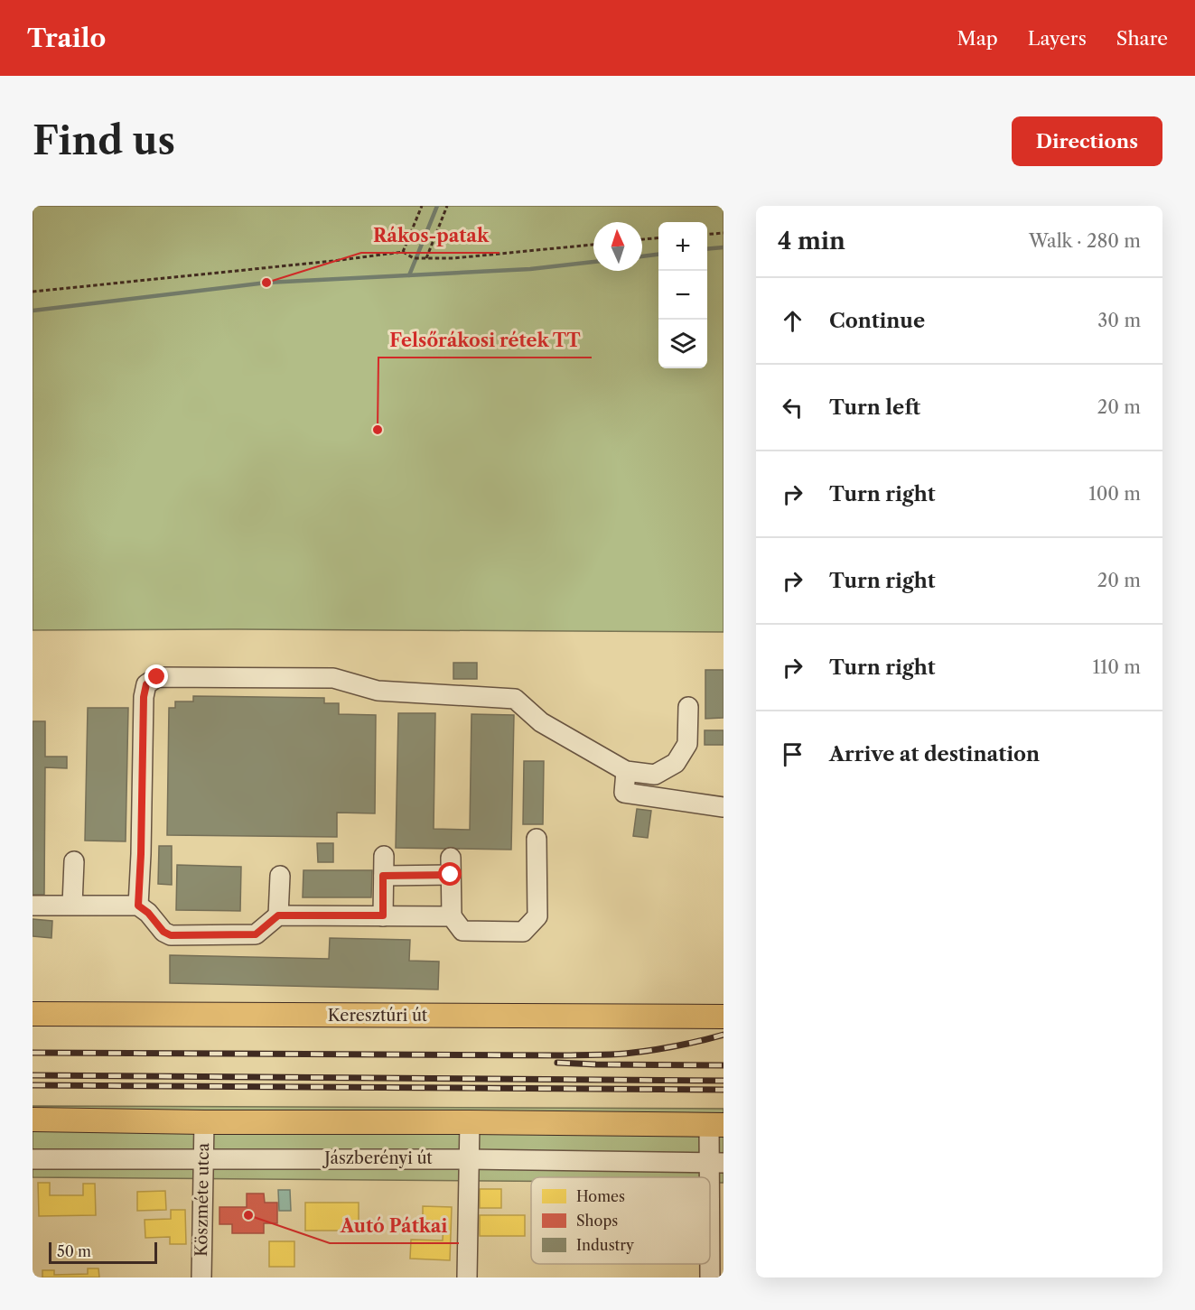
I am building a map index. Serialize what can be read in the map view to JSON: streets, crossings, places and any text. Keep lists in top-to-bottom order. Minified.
{"streets":{"main road":["Keresztúri út"],"street":["Jászberényi út","Köszméte utca"]},"crossings":[["Jászberényi út","Köszméte utca"]],"places":["Rákos-patak","Felsőrákosi rétek TT","Autó Pátkai"],"legend":["Homes","Shops","Industry"],"scale_bar":"50 m","north":"top","page":{"header":"Trailo","nav":["Map","Layers","Share"],"buttons":"Directions","title":"Find us","heading":["4 min","Walk · 280 m"],"map_buttons":["+","−"],"list":[["Continue","30 m"],["Turn left","20 m"],["Turn right","100 m"],["Turn right","20 m"],["Turn right","110 m"],"Arrive at destination"],"scale":"50 m"}}
